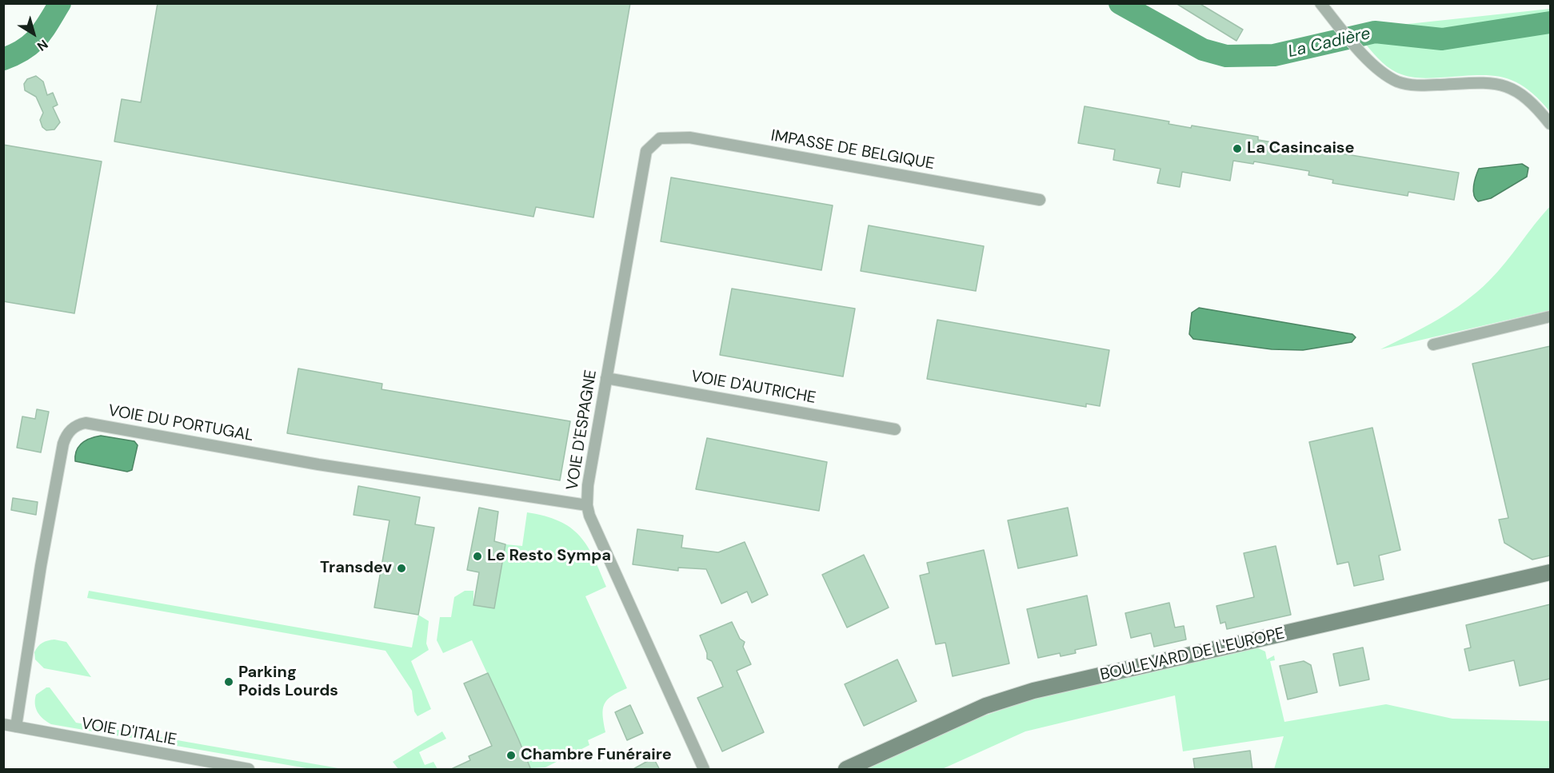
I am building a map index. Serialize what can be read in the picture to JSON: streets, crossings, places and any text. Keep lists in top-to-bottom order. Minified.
{"streets":{"street":["IMPASSE DE BELGIQUE","VOIE D'AUTRICHE","VOIE DU PORTUGAL","VOIE D'ESPAGNE","BOULEVARD DE L'EUROPE","VOIE D'ITALIE"]},"crossings":[["IMPASSE DE BELGIQUE","VOIE D'ESPAGNE"],["VOIE D'AUTRICHE","VOIE D'ESPAGNE"],["VOIE DU PORTUGAL","VOIE D'ESPAGNE"],["VOIE DU PORTUGAL","VOIE D'ITALIE"]],"water":["La Cadière"],"places":["La Casincaise","Le Resto Sympa","Transdev","Parking Poids Lourds","Chambre Funéraire"],"north":"bottom right"}
